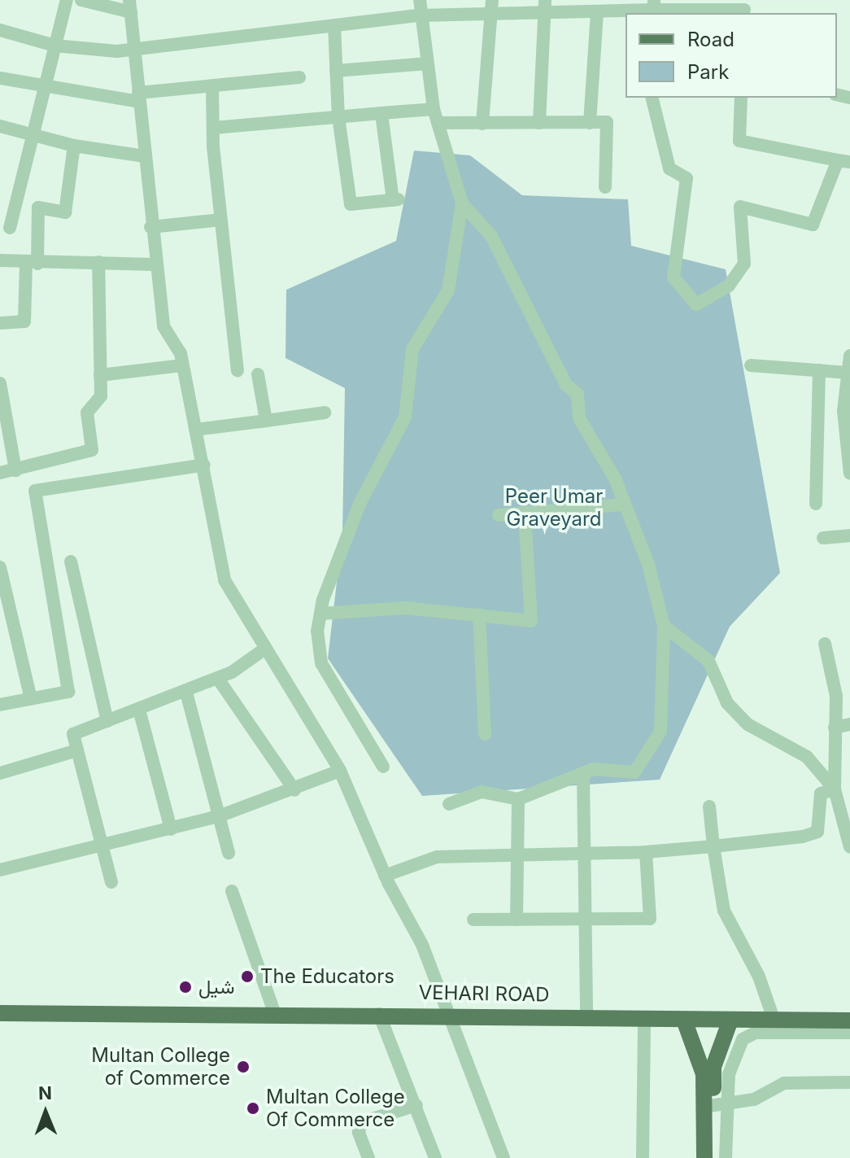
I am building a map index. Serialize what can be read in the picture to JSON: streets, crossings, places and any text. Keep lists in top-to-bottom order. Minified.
{"streets":{"main road":["VEHARI ROAD"]},"parks":["Peer Umar Graveyard"],"places":["The Educators","شیل","Multan College of Commerce","Multan College Of Commerce"],"legend":["Road","Park"],"north":"top"}
